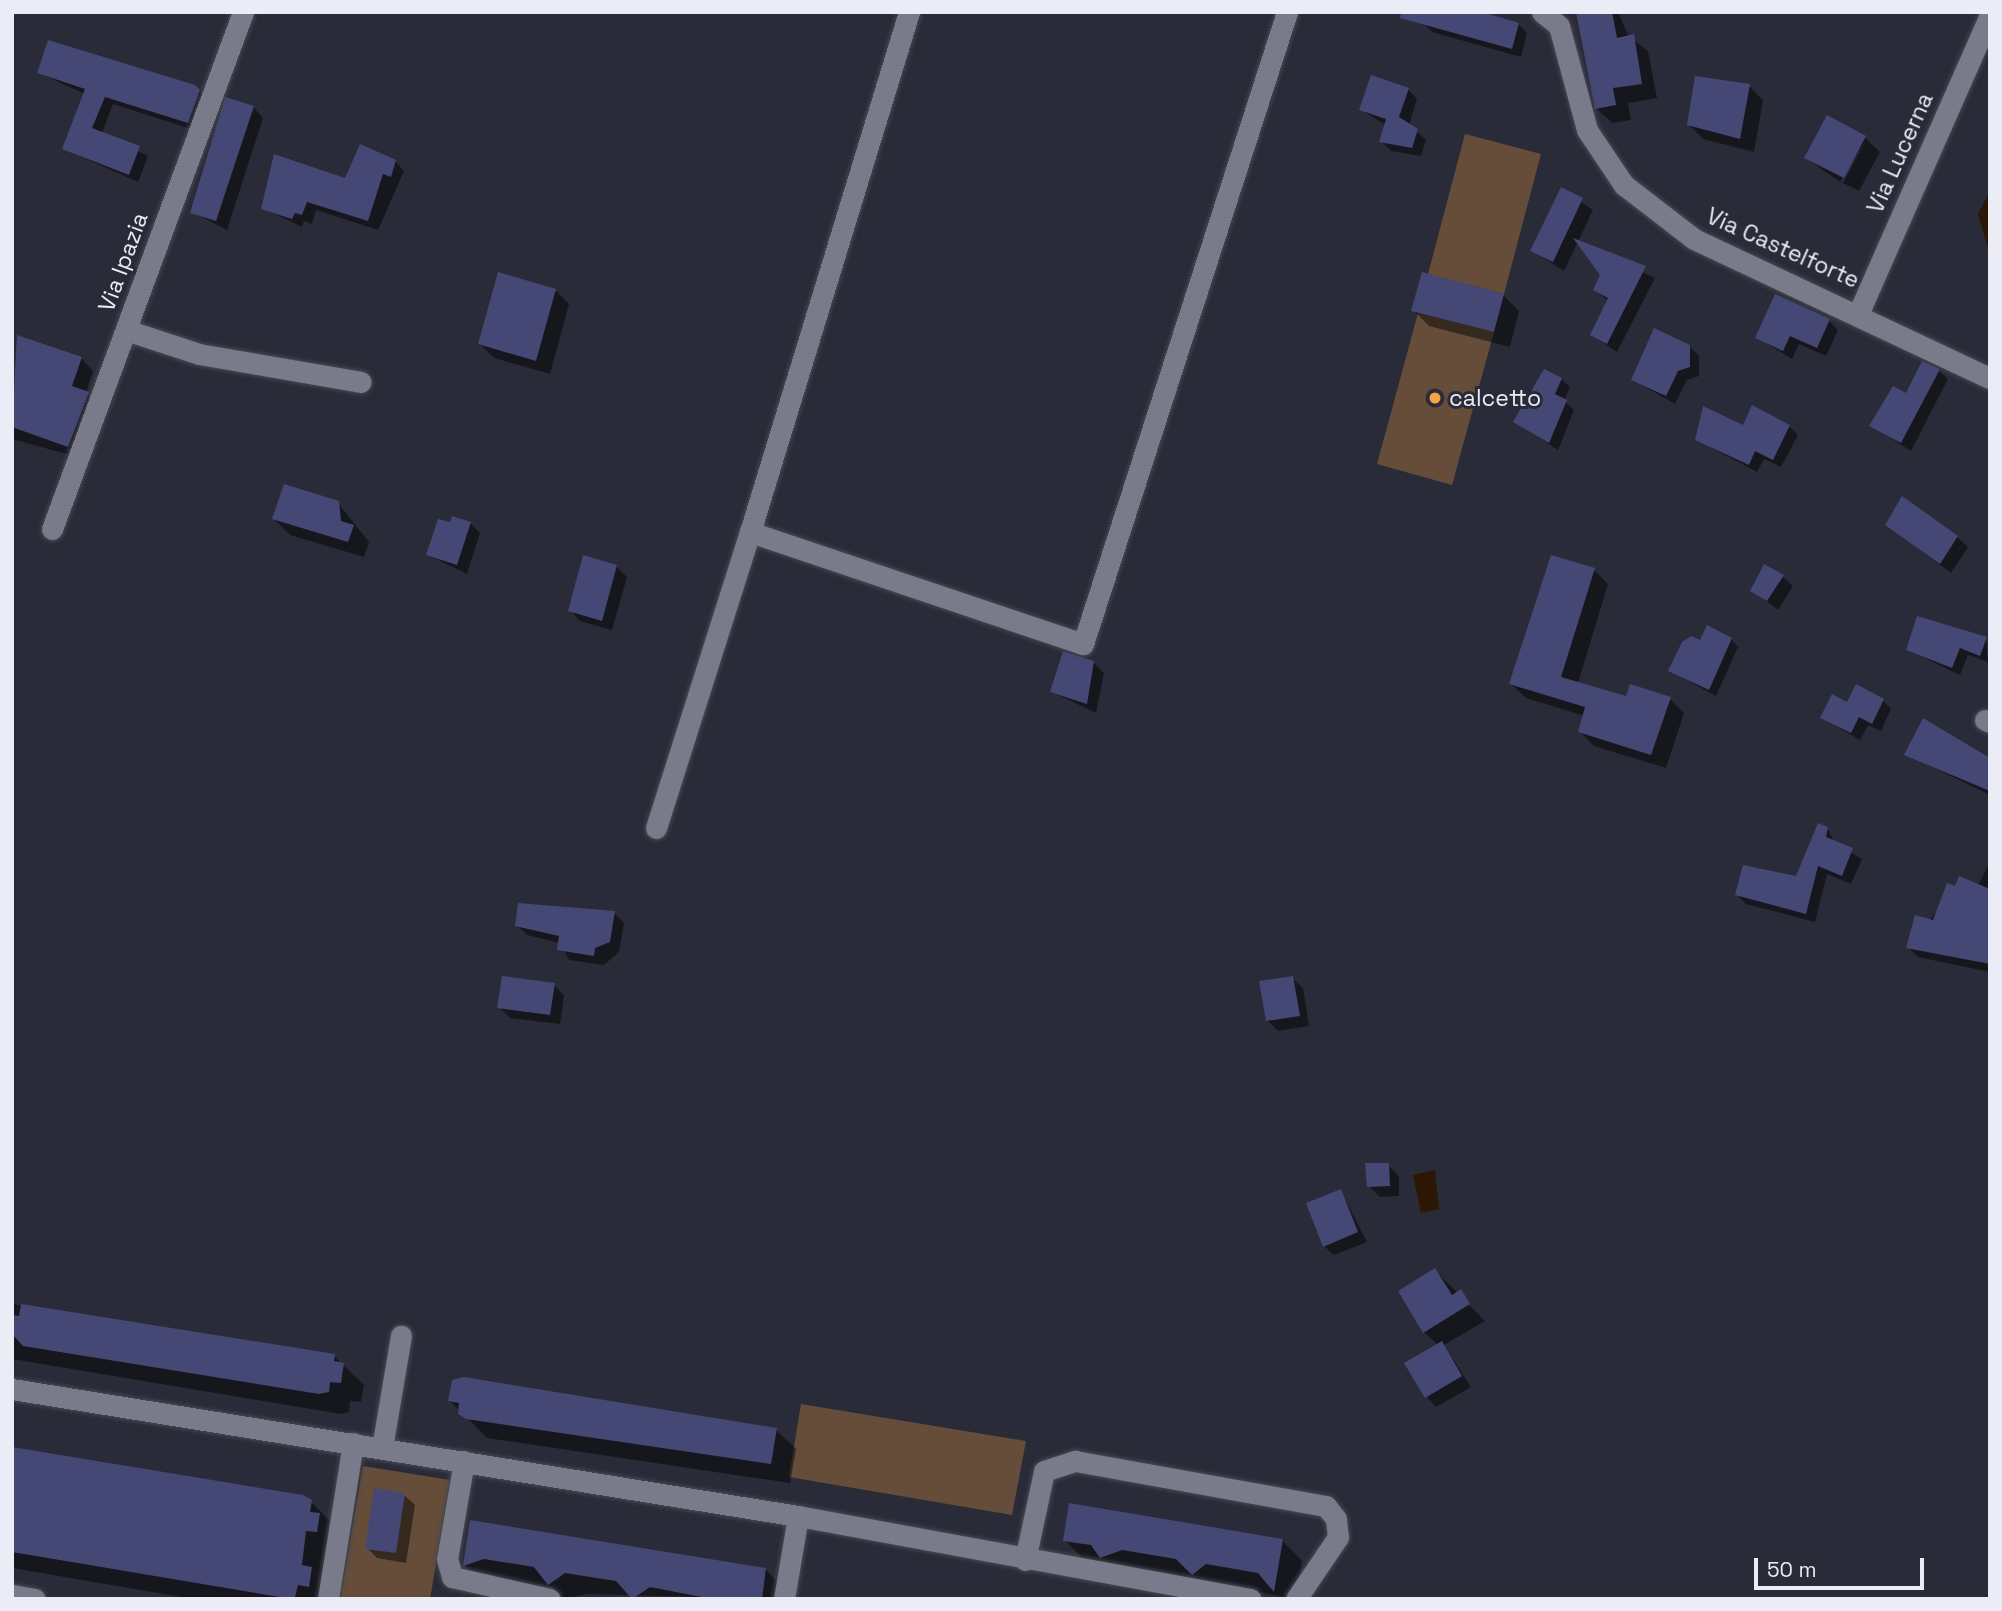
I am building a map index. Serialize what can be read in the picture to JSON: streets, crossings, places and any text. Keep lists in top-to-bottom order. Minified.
{"streets":{"street":["Via Lucerna","Via Castelforte","Via Ipazia"]},"crossings":[["Via Lucerna","Via Castelforte"]],"places":["calcetto"],"scale_bar":"50 m"}
